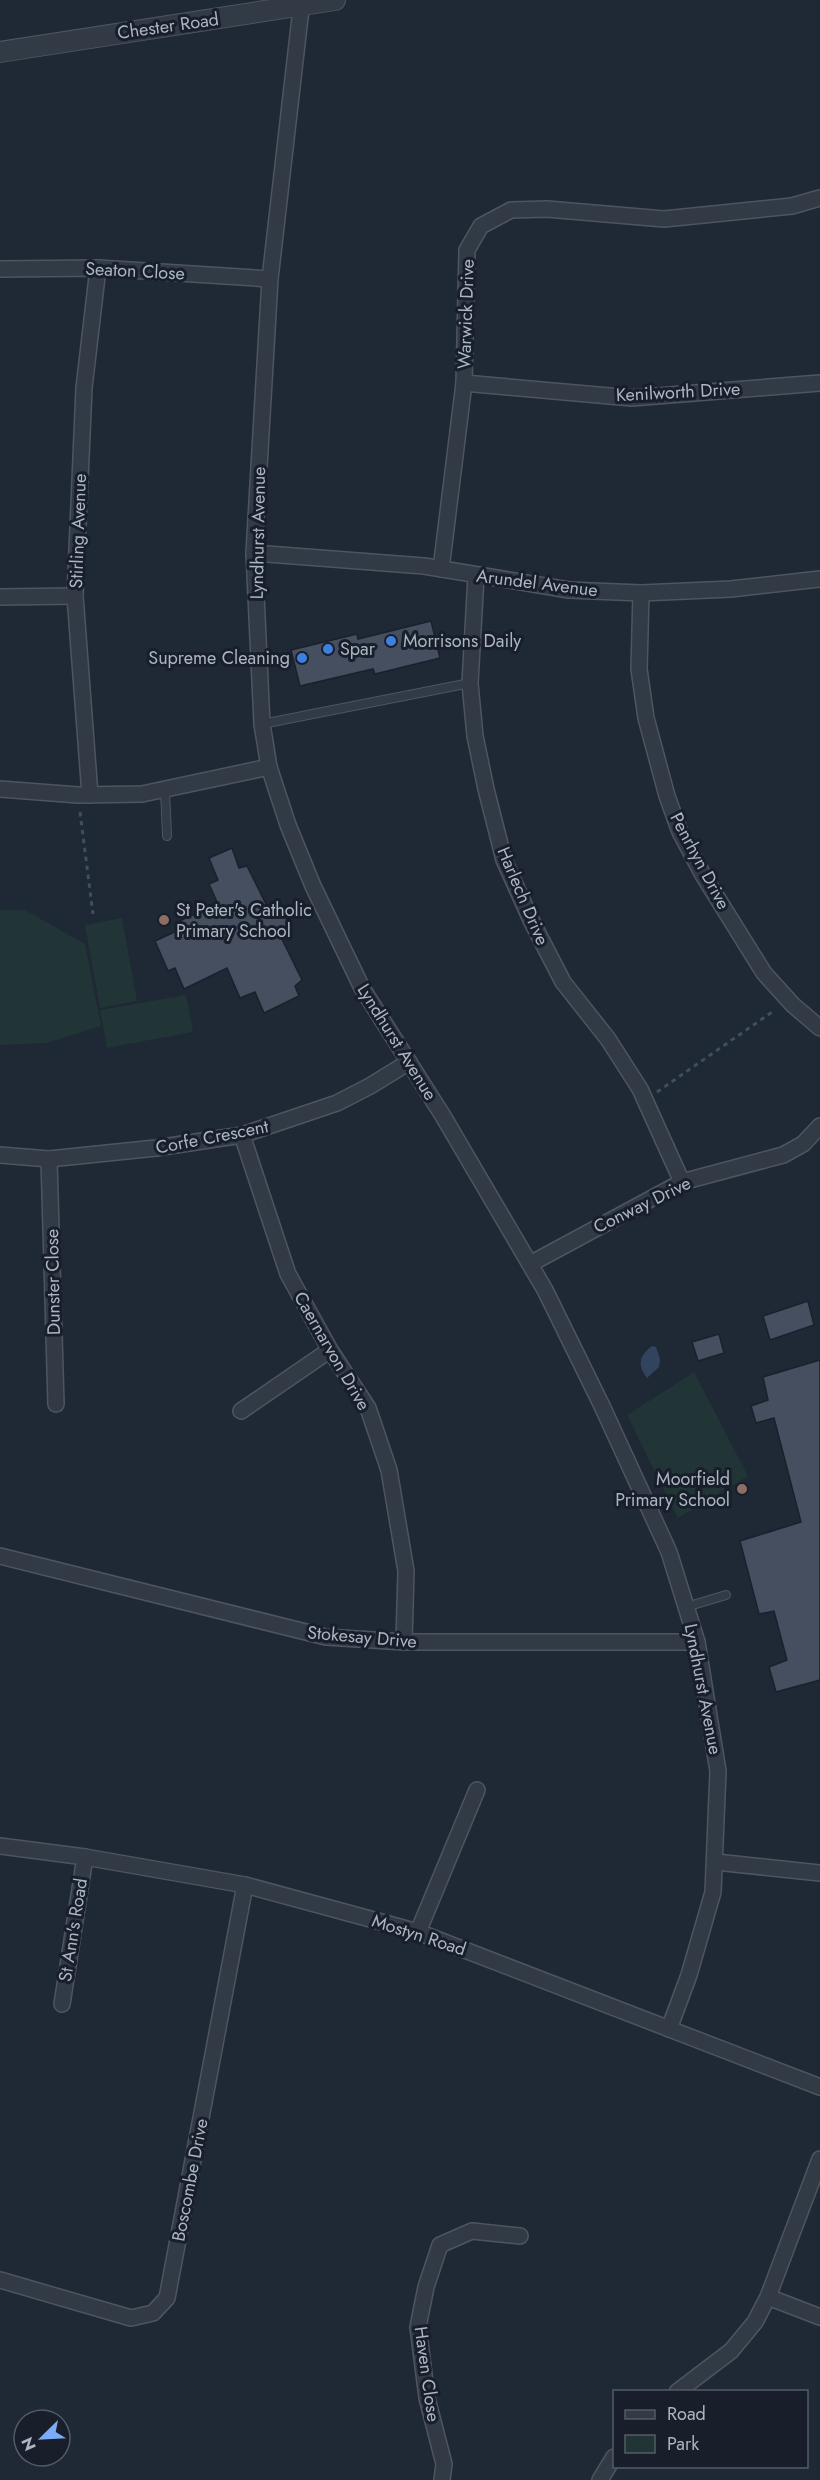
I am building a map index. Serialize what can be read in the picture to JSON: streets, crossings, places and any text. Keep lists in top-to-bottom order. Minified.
{"streets":{"street":["Chester Road","Seaton Close","Warwick Drive","Kenilworth Drive","Stirling Avenue","Lyndhurst Avenue","Arundel Avenue","Penrhyn Drive","Harlech Drive","Corfe Crescent","Conway Drive","Dunster Close","Caernarvon Drive","Stokesay Drive","St Ann's Road","Mostyn Road","Boscombe Drive","Haven Close"]},"crossings":[["Chester Road","Lyndhurst Avenue"],["Seaton Close","Stirling Avenue"],["Seaton Close","Lyndhurst Avenue"],["Warwick Drive","Kenilworth Drive"],["Warwick Drive","Arundel Avenue"],["Lyndhurst Avenue","Arundel Avenue"],["Lyndhurst Avenue","Corfe Crescent"],["Lyndhurst Avenue","Conway Drive"],["Lyndhurst Avenue","Stokesay Drive"],["Lyndhurst Avenue","Mostyn Road"],["Arundel Avenue","Penrhyn Drive"],["Arundel Avenue","Harlech Drive"],["Harlech Drive","Conway Drive"],["Corfe Crescent","Dunster Close"],["Corfe Crescent","Caernarvon Drive"],["Caernarvon Drive","Stokesay Drive"],["St Ann's Road","Mostyn Road"],["Mostyn Road","Boscombe Drive"]],"places":["Morrisons Daily","Spar","Supreme Cleaning","St Peter's Catholic Primary School","Moorfield Primary School"],"legend":["Road","Park"],"north":"bottom left"}
